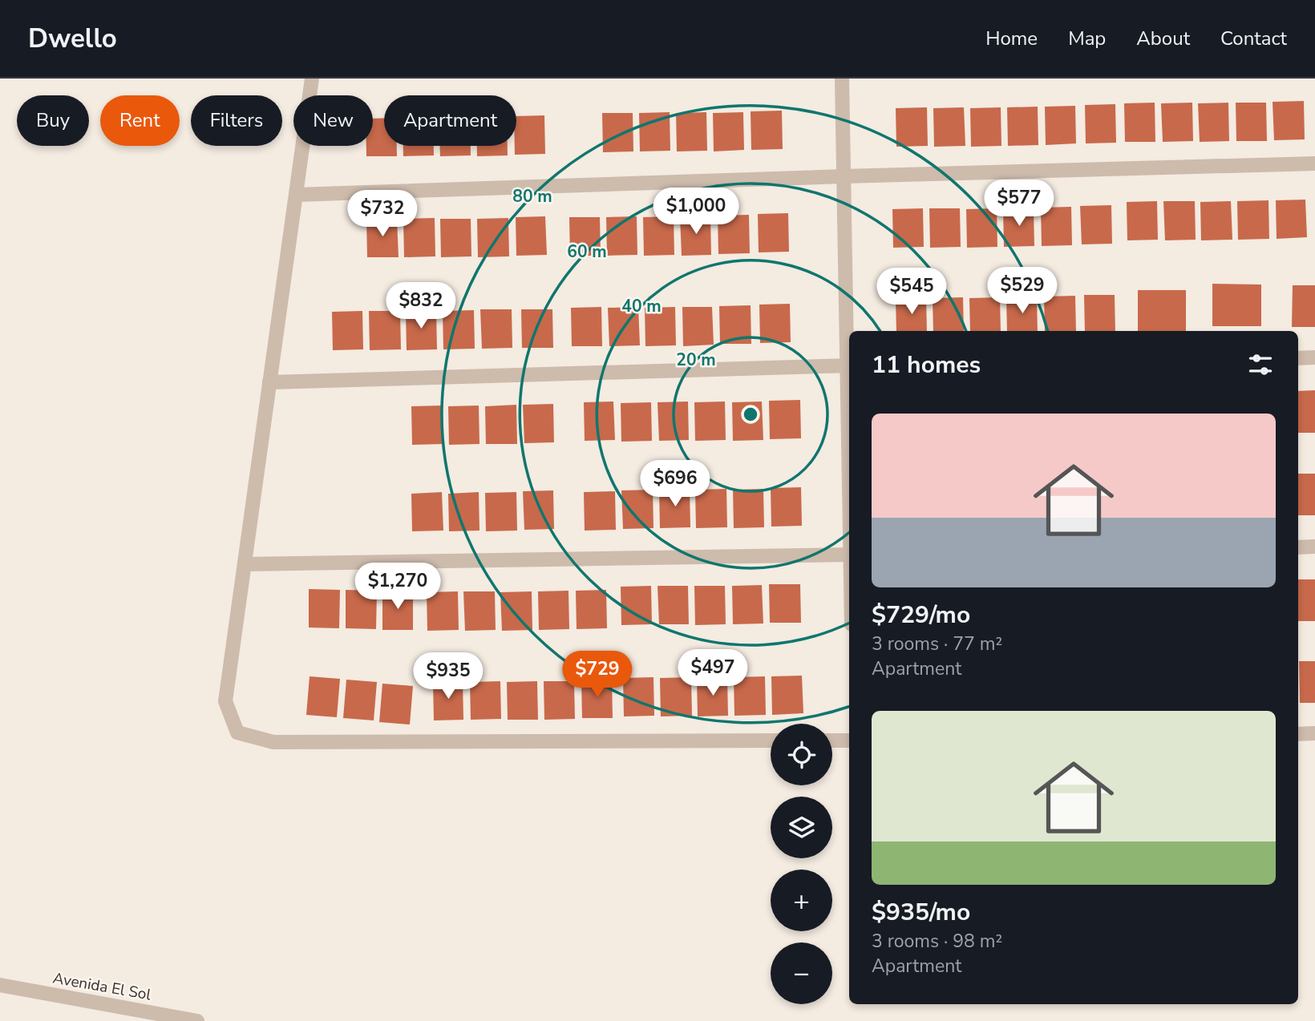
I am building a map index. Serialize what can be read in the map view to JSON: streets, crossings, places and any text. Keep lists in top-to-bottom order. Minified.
{"streets":{"street":["Avenida El Sol"]},"page":{"header":"Dwello","nav":["Home","Map","About","Contact"],"chip":["Buy","Rent","Filters","New","Apartment"],"price":["$577","$1,000","$732","$529","$545","$832","$696","$1,270","$497","$729","$935"],"heading":"11 homes","list":[{"name":"$729/mo","note":"3 rooms · 77 m² · Apartment"},{"name":"$935/mo","note":"3 rooms · 98 m² · Apartment"}],"map_buttons":["+","−"]},"rings":["80 m","60 m","40 m","20 m"]}
